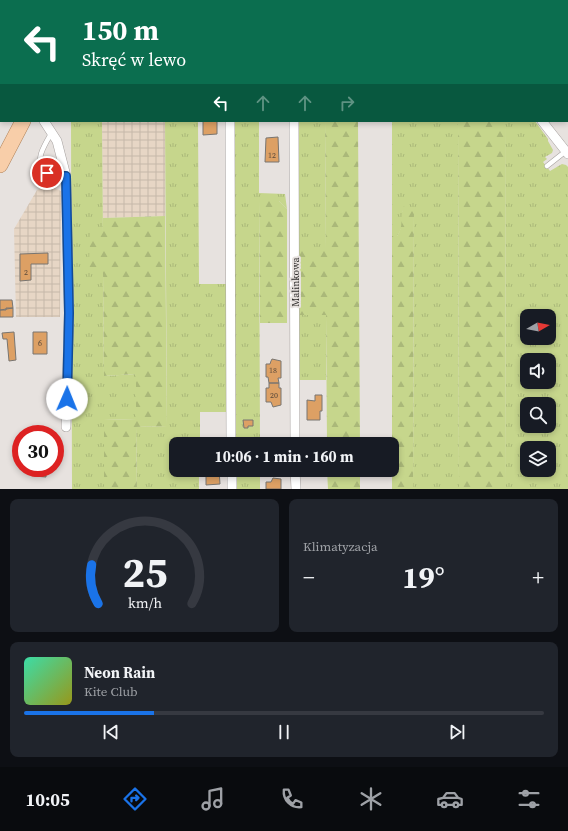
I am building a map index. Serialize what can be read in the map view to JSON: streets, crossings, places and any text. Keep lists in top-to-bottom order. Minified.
{"streets":{"street":["Malinkowa"]},"house_numbers":["12","2","6","18","20"],"north":"right","page":{"turn":["150 m","Skręć w lewo"],"limit":"30","trip":"10:06 · 1 min · 160 m","tile":"Klimatyzacja","heat":["−","19°","+"],"song":["Neon Rain","Kite Club"],"tabs":"10:05","gauge":["25","km/h"]}}
